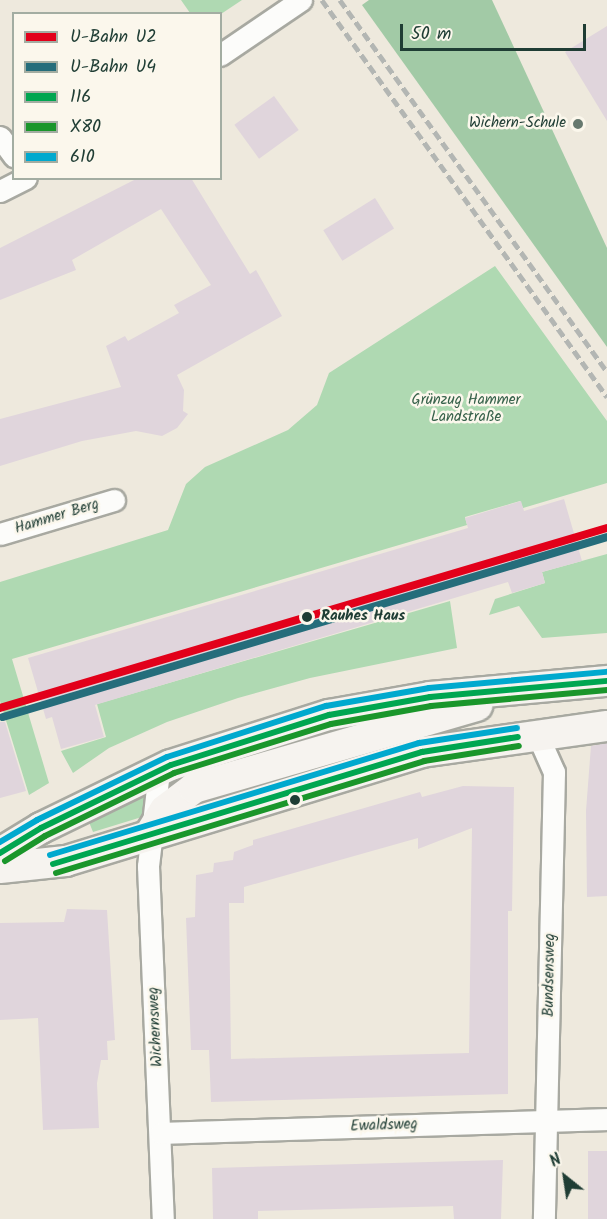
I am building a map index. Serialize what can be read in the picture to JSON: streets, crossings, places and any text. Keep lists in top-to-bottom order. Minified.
{"streets":{"street":["Hammer Berg","Bundsensweg","Wichernsweg","Ewaldsweg"]},"crossings":[["Bundsensweg","Ewaldsweg"],["Wichernsweg","Ewaldsweg"]],"parks":["Grünzug Hammer Landstraße"],"places":["Wichern-Schule","Rauhes Haus"],"lines":["metro line U2","metro line U4","transit line 610","transit line 116","transit line X80"],"legend":["U-Bahn U2","U-Bahn U4","116","X80","610"],"scale_bar":"50 m","north":"top left"}
